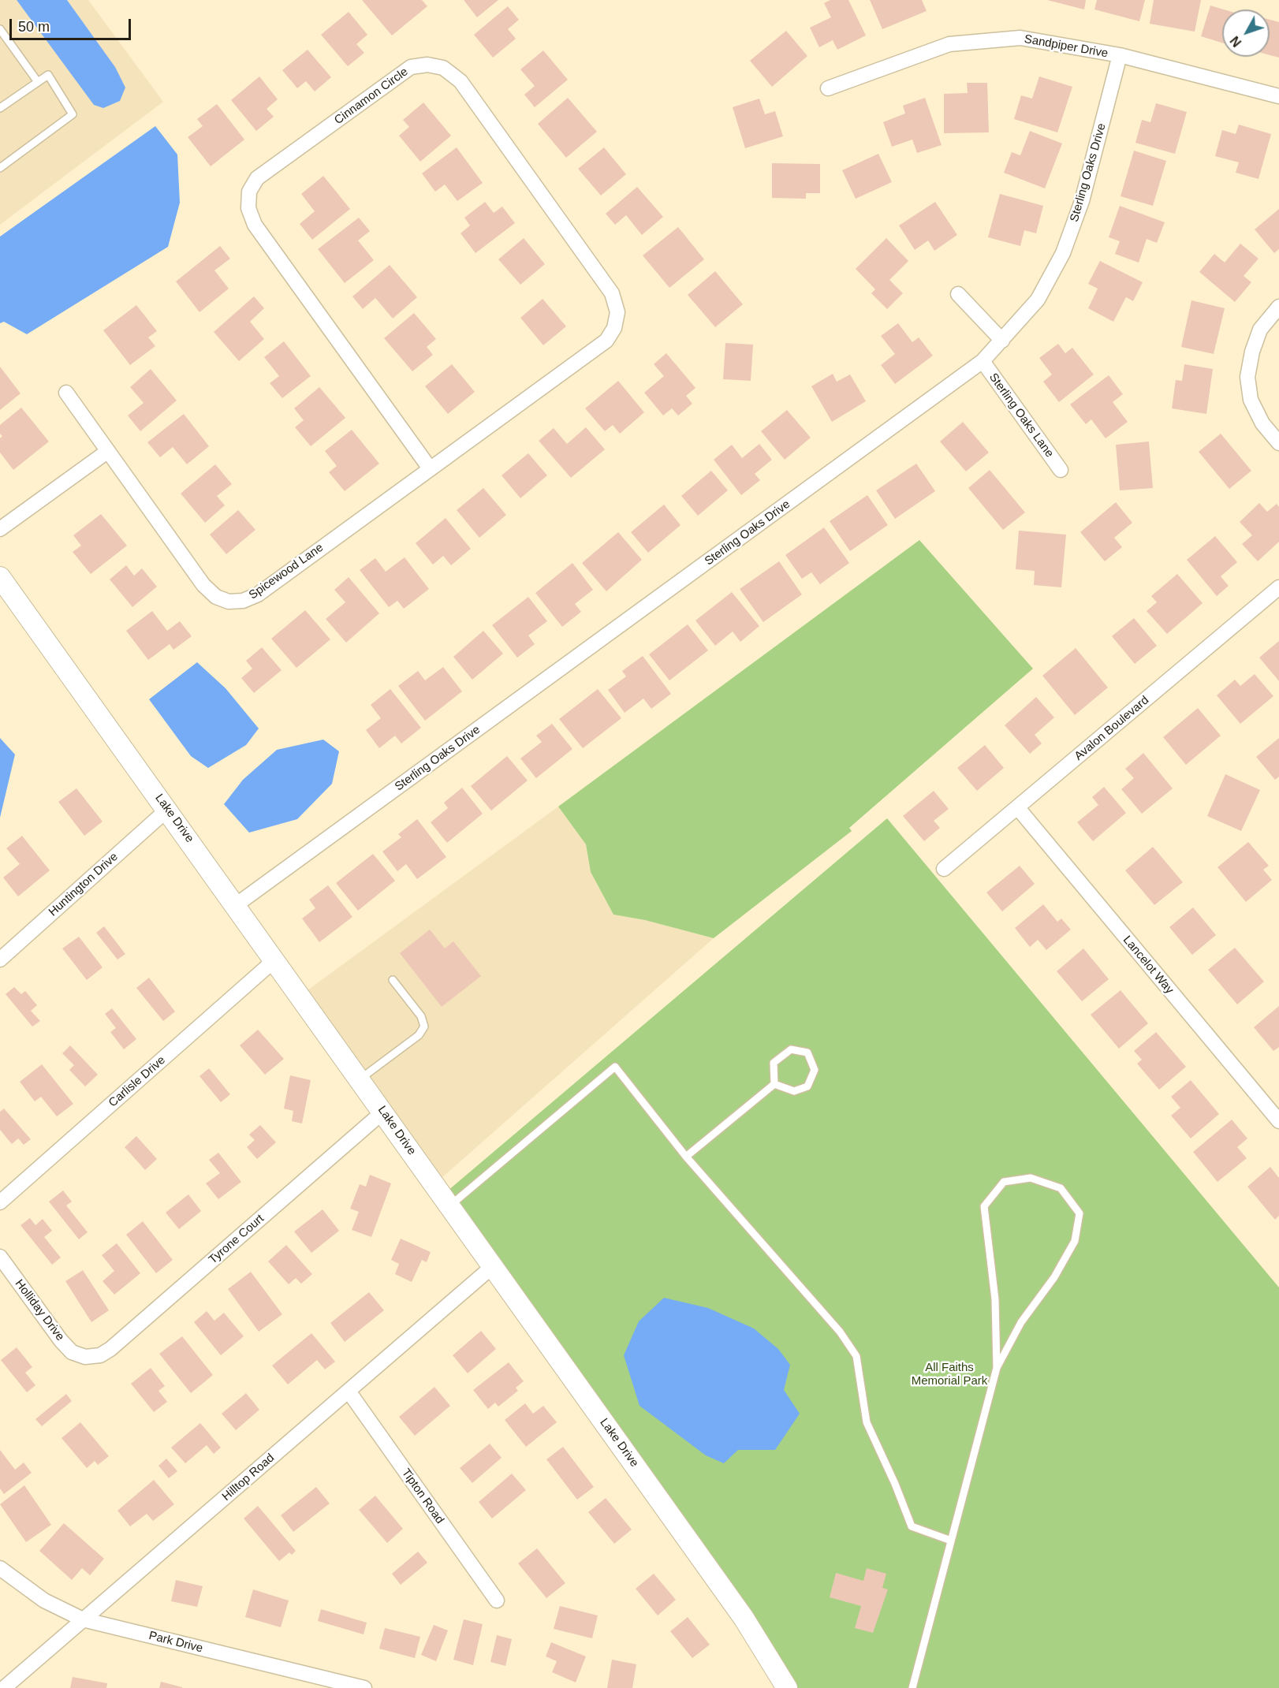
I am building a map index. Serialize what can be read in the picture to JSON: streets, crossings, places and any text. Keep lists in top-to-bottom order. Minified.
{"streets":{"street":["Sandpiper Drive","Cinnamon Circle","Sterling Oaks Drive","Sterling Oaks Lane","Spicewood Lane","Avalon Boulevard","Lake Drive","Huntington Drive","Lancelot Way","Carlisle Drive","Tyrone Court","Holliday Drive","Hilltop Road","Tipton Road","Park Drive"]},"crossings":[["Sandpiper Drive","Sterling Oaks Drive"],["Cinnamon Circle","Spicewood Lane"],["Sterling Oaks Drive","Sterling Oaks Lane"],["Sterling Oaks Drive","Lake Drive"],["Avalon Boulevard","Lancelot Way"],["Lake Drive","Huntington Drive"],["Lake Drive","Carlisle Drive"],["Lake Drive","Tyrone Court"],["Lake Drive","Hilltop Road"],["Tyrone Court","Holliday Drive"],["Hilltop Road","Tipton Road"],["Hilltop Road","Park Drive"]],"parks":["All Faiths Memorial Park"],"scale_bar":"50 m","north":"bottom left"}
